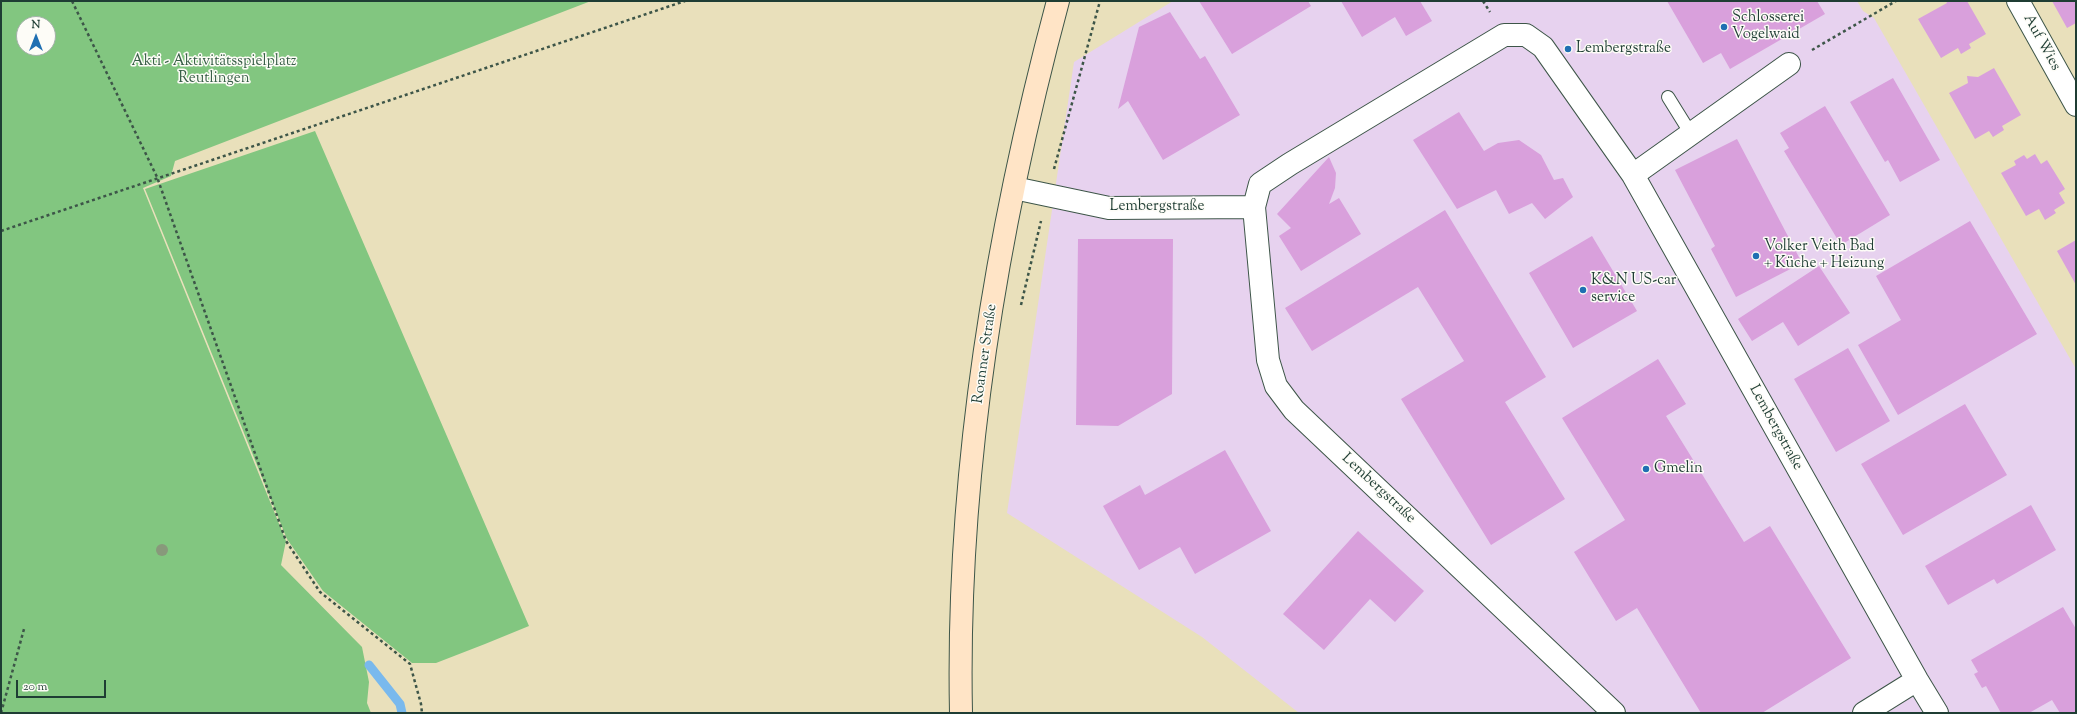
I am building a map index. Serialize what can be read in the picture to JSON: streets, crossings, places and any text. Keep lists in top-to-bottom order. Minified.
{"streets":{"street":["Auf Wies","Lembergstraße","Roanner Straße"]},"crossings":[["Lembergstraße","Roanner Straße"]],"parks":["Akti - Aktivitätsspielplatz Reutlingen"],"places":["Schlosserei Vogelwaid","Lembergstraße","Volker Veith Bad + Küche + Heizung","K&N US-car service","Gmelin"],"scale_bar":"20 m","north":"top"}
